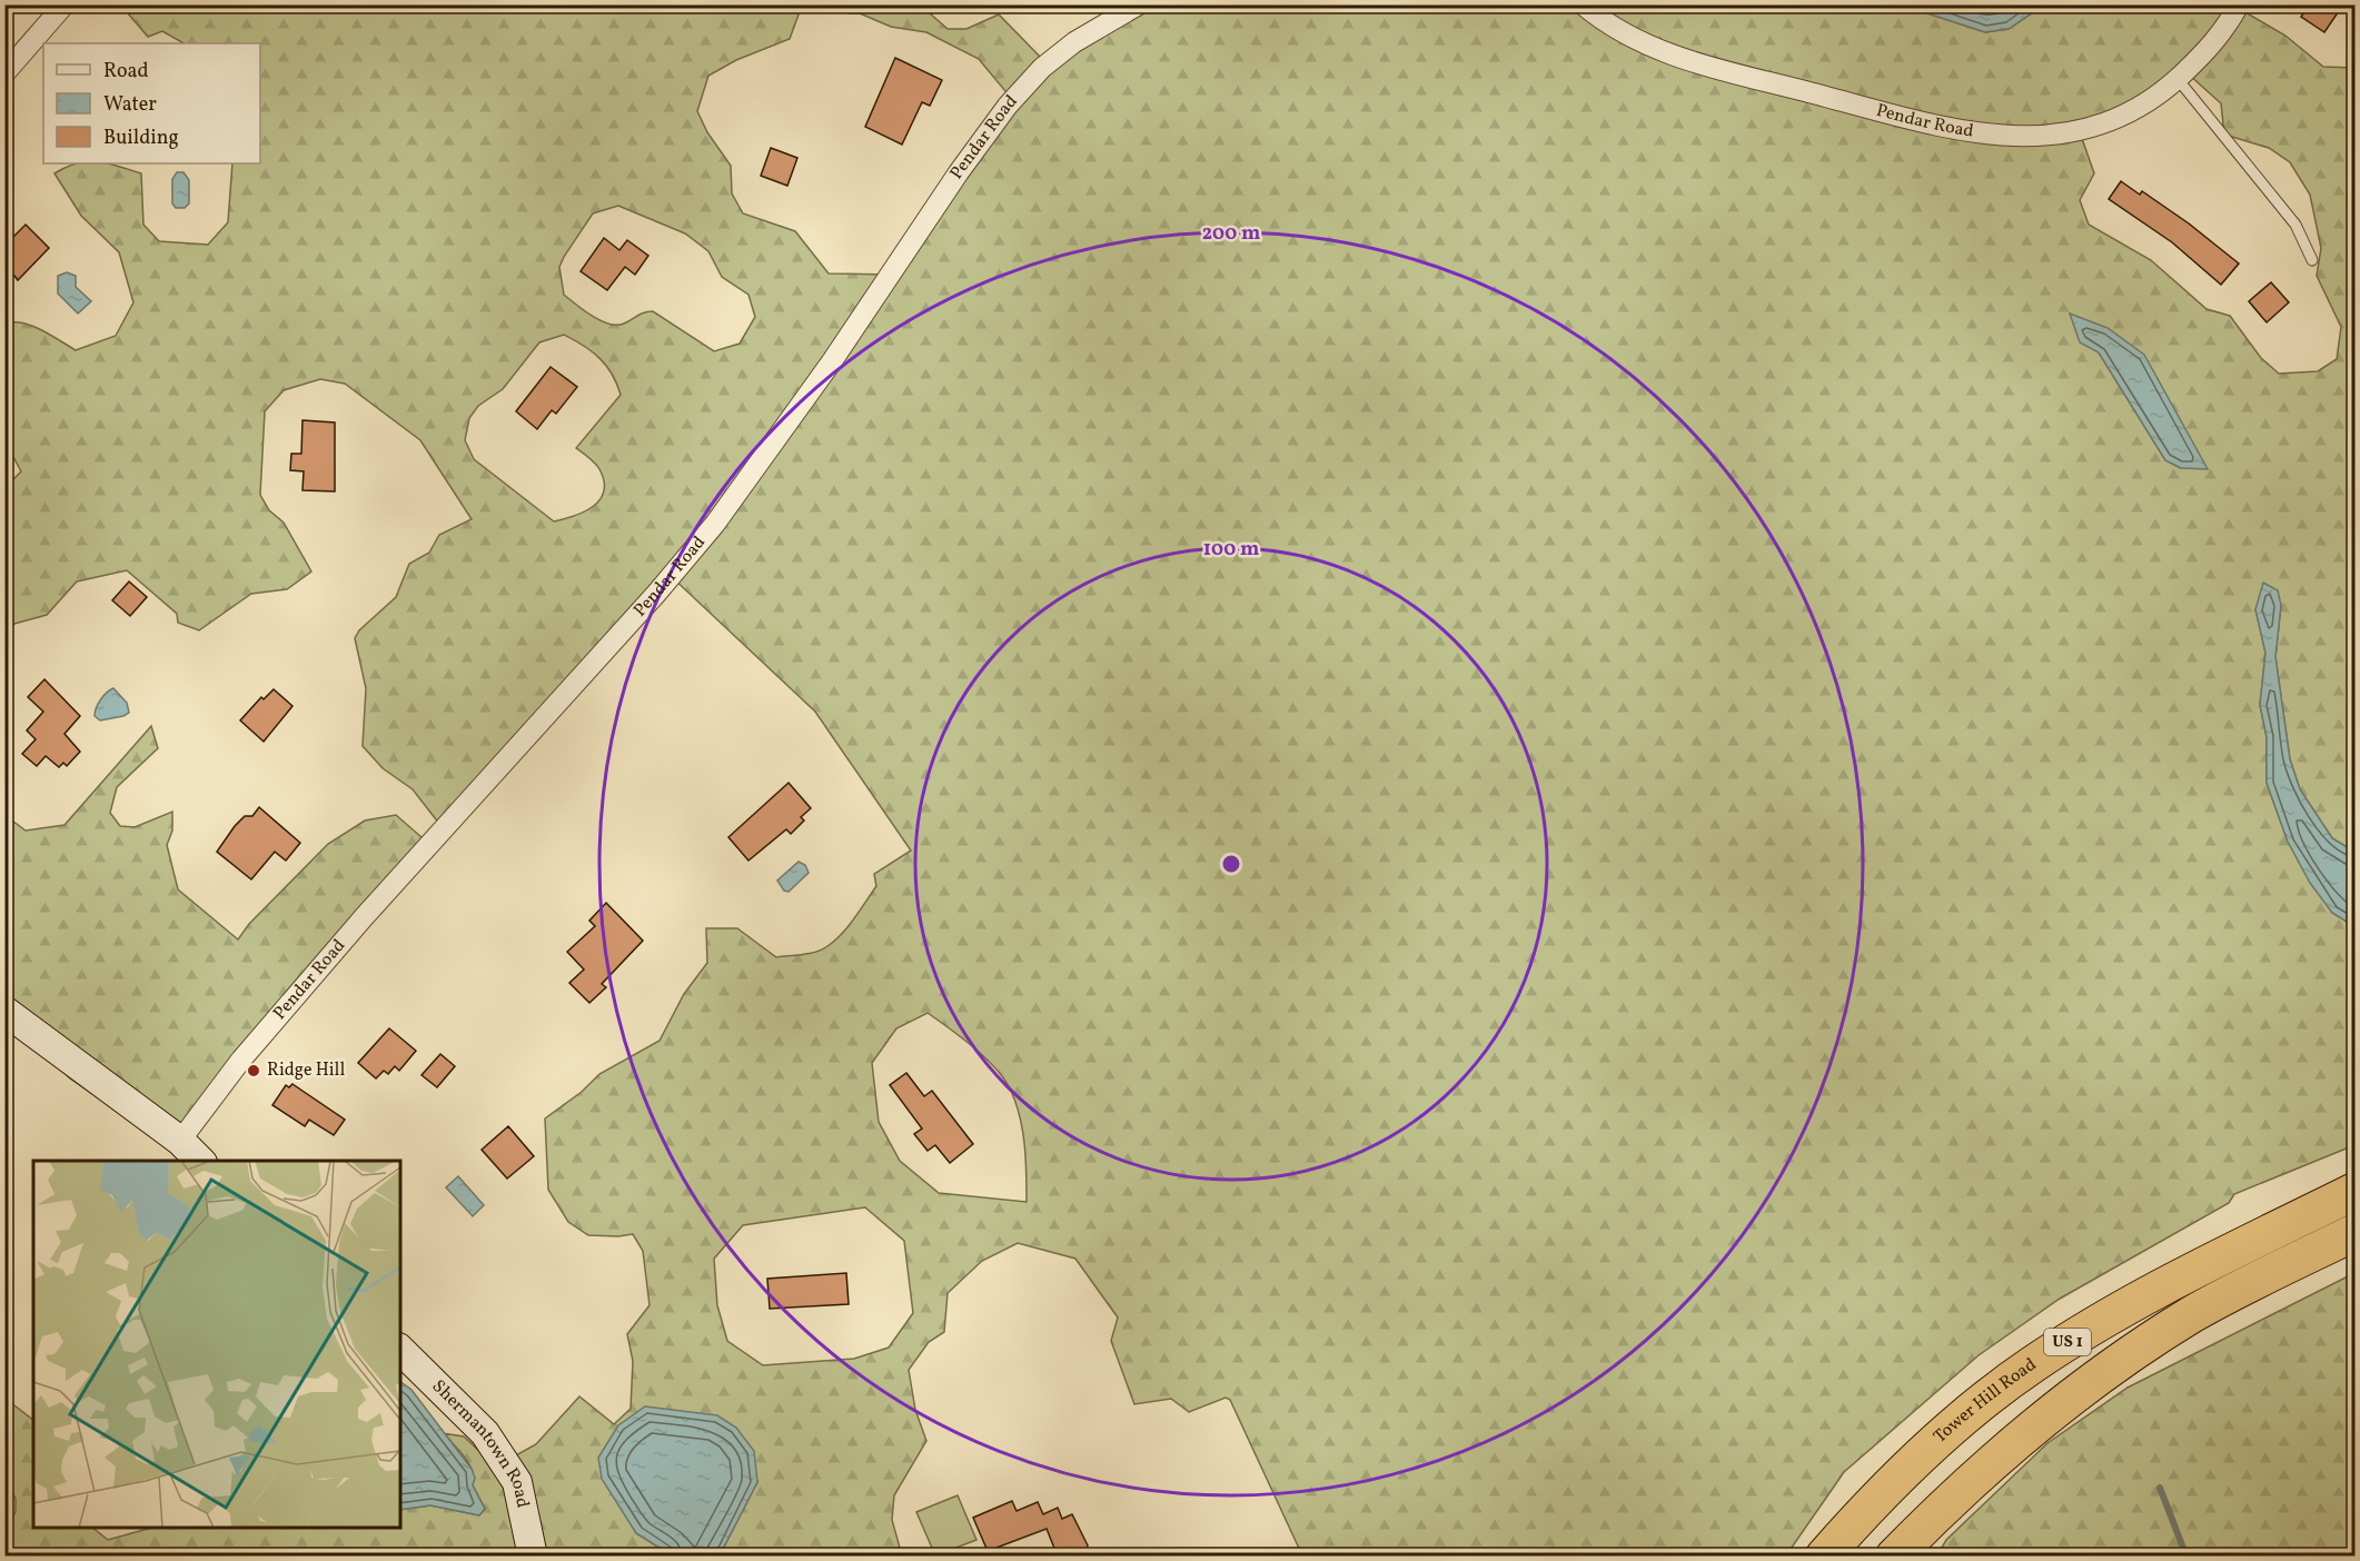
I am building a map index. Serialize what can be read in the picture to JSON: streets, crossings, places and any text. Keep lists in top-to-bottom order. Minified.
{"streets":{"highway":["US 1","Tower Hill Road"],"street":["Pendar Road","Shermantown Road"]},"places":["Ridge Hill"],"legend":["Road","Water","Building"],"rings":["200 m","100 m"]}
